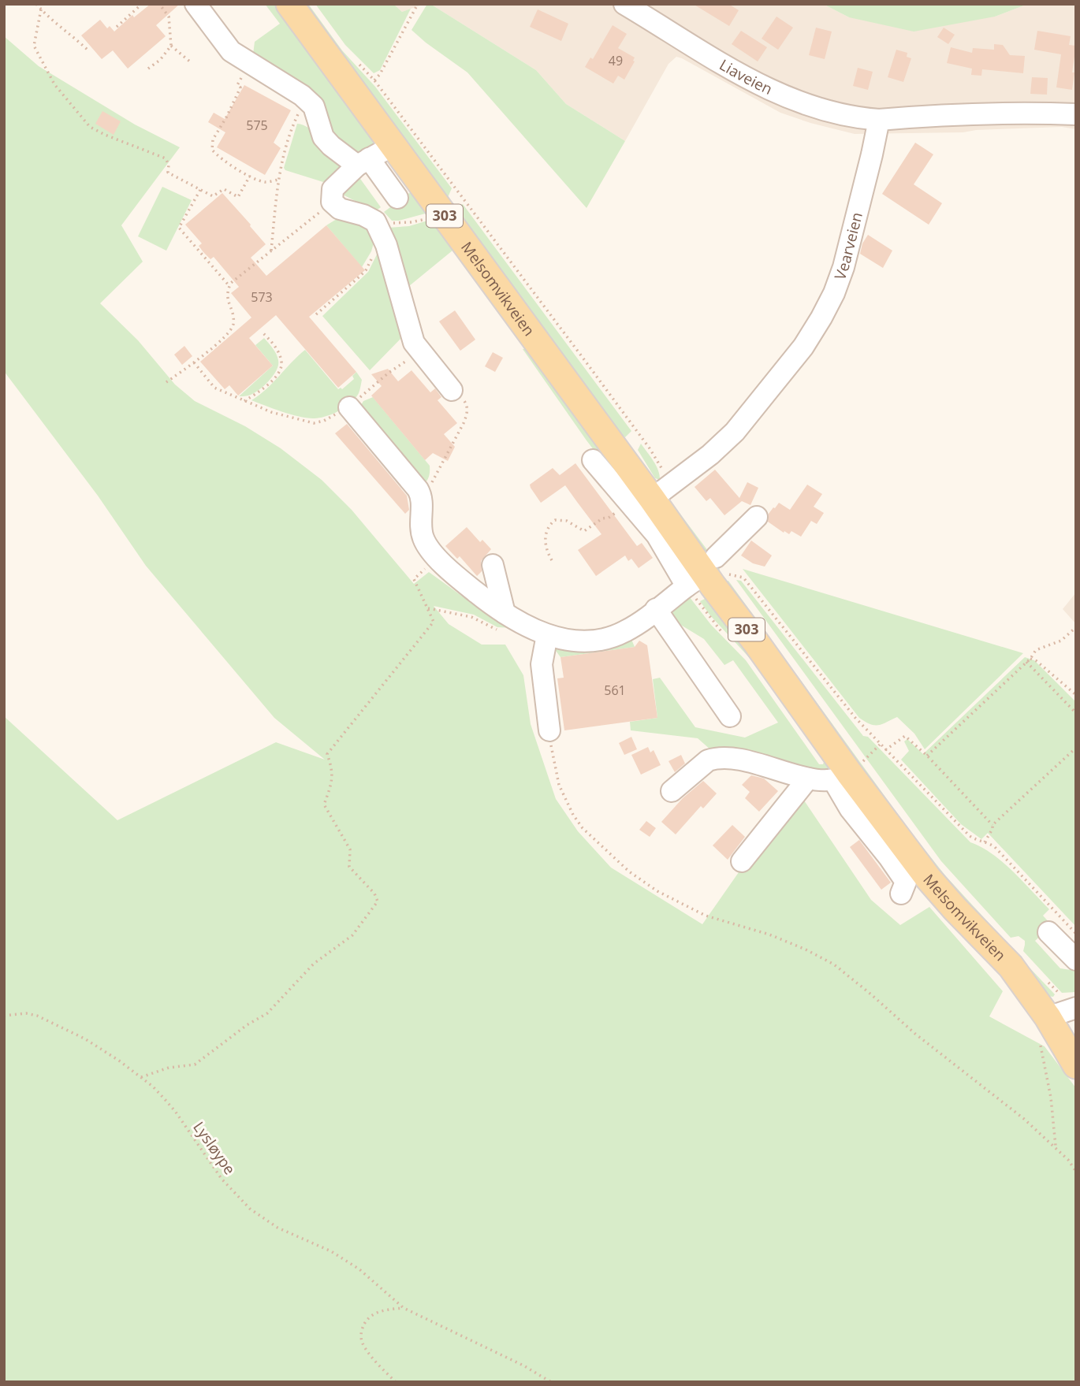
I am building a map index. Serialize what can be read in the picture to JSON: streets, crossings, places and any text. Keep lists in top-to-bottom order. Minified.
{"streets":{"main road":["303","Melsomvikveien"],"street":["Liaveien","Vearveien"],"path":["Lysløype"]},"crossings":[["Liaveien","Vearveien"],["Vearveien","Melsomvikveien"]],"house_numbers":["49","575","573","561"]}
